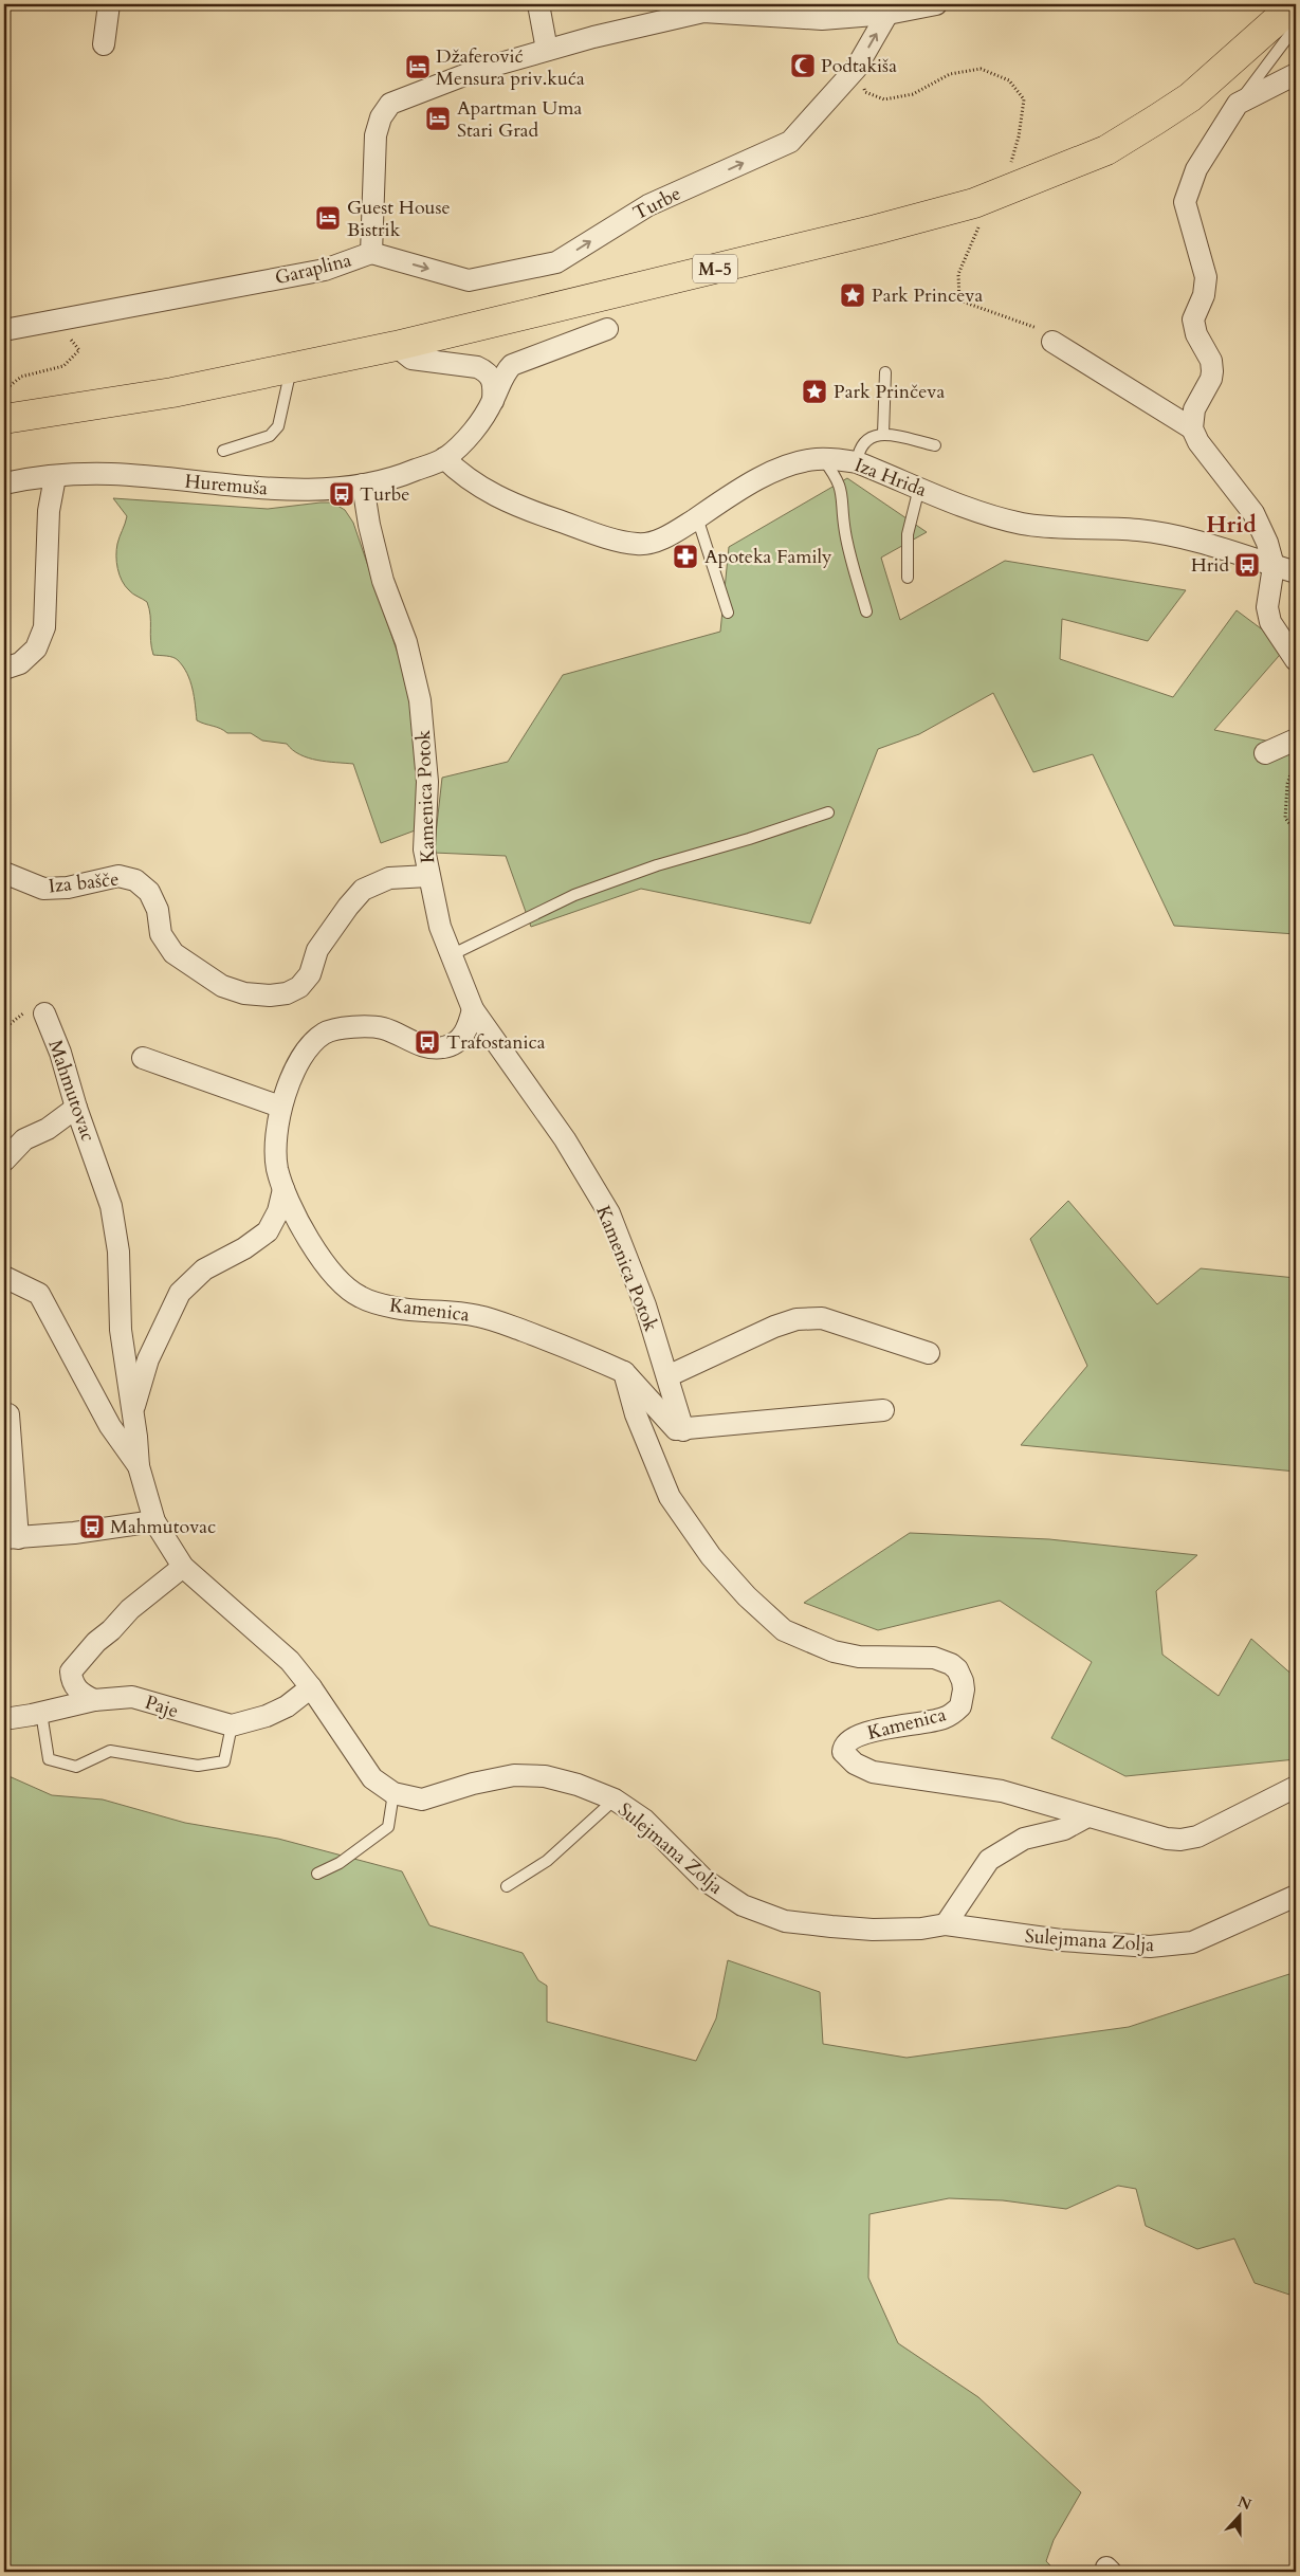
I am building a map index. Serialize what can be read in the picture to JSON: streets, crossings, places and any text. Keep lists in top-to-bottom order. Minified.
{"streets":{"main road":["M-5"],"street":["Turbe","Garaplina","Iza Hrida","Huremuša","Kamenica Potok","Iza bašče","Mahmutovac","Kamenica","Paje","Sulejmana Zolja"]},"crossings":[["Turbe","Garaplina"],["Iza Hrida","Huremuša"],["Huremuša","Kamenica Potok"],["Kamenica Potok","Iza bašče"],["Kamenica Potok","Kamenica"],["Mahmutovac","Kamenica"],["Mahmutovac","Sulejmana Zolja"]],"districts":["Hrid"],"places":{"mosque":["Podtakiša"],"hotel":["Džaferović Mensura priv.kuća","Apartman Uma Stari Grad","Guest House Bistrik"],"place":["Park Princeva","Park Prinčeva"],"bus stop":["Turbe","Hrid","Trafostanica","Mahmutovac"],"pharmacy":["Apoteka Family"]},"north":"top"}
